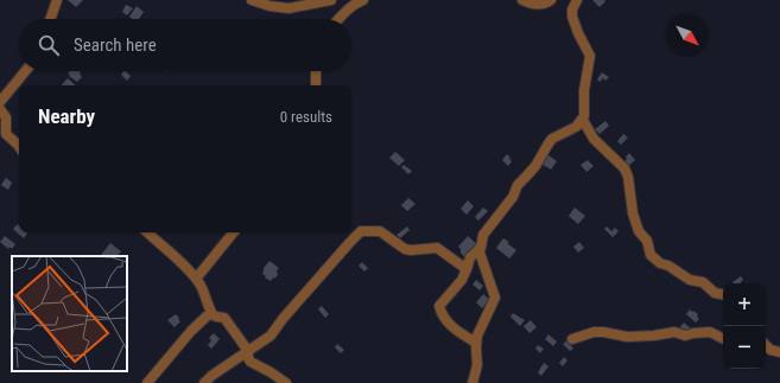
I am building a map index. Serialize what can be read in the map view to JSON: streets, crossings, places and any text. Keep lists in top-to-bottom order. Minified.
{"north":"bottom right","page":{"search":"Search here","heading":["Nearby","0 results"],"map_buttons":["+","−"]}}
